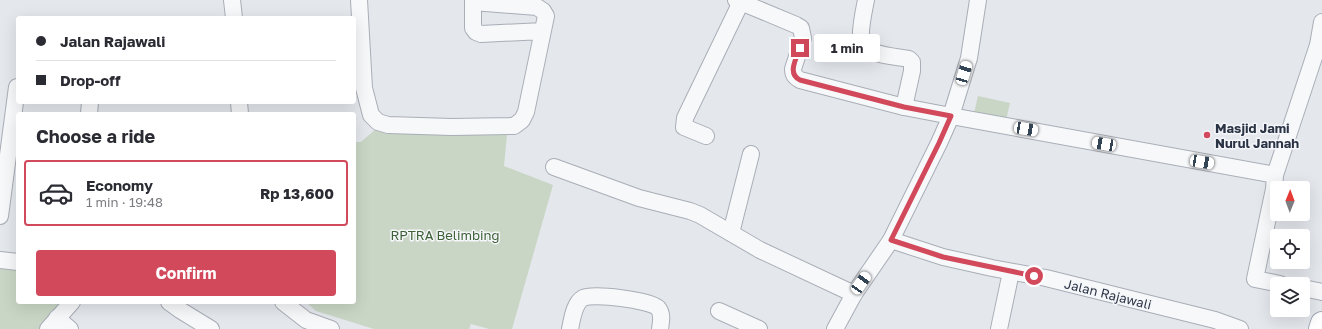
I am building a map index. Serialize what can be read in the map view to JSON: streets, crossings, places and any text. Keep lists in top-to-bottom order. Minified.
{"streets":{"street":["Jalan Rajawali"]},"parks":["RPTRA Belimbing"],"places":["Masjid Jami Nurul Jannah"],"north":"top","page":{"banner":["Jalan Rajawali","Drop-off"],"bubble":"1 min","heading":"Choose a ride","list":[{"name":"Economy","note":"1 min · 19:48","value":"Rp 13,600"}],"buttons":"Confirm"}}
